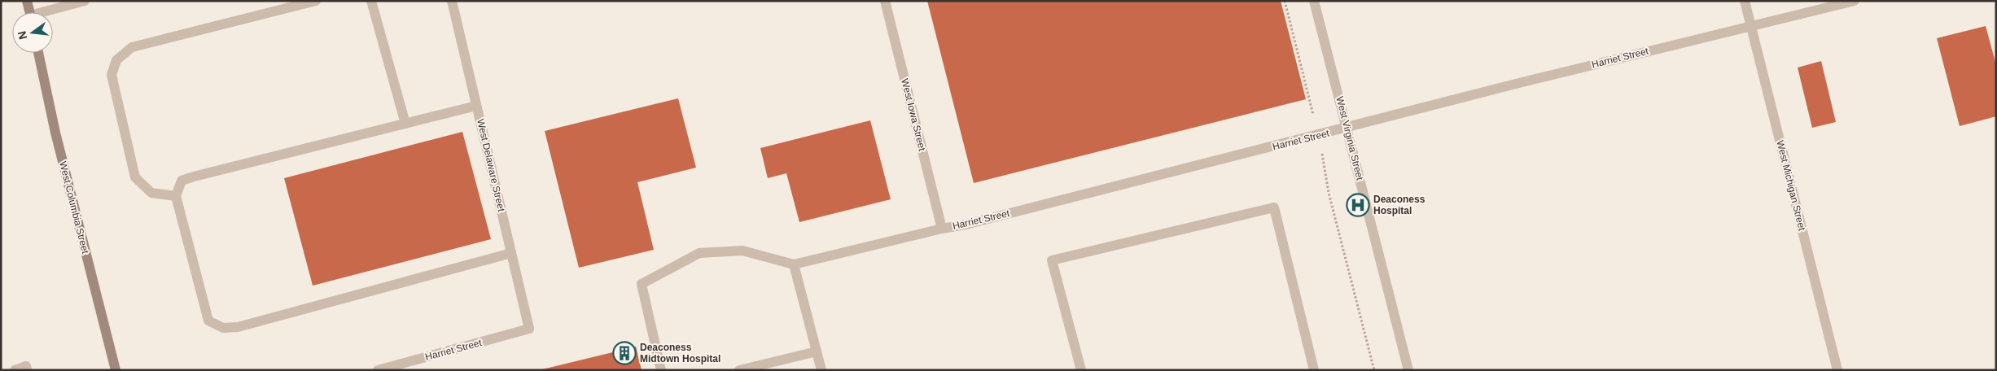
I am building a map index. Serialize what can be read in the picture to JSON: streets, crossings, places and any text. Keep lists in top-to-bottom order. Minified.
{"streets":{"main road":["West Columbia Street"],"street":["Harriet Street","West Iowa Street","West Virginia Street","West Delaware Street","West Michigan Street"]},"crossings":[["Harriet Street","West Iowa Street"],["Harriet Street","West Virginia Street"],["Harriet Street","West Delaware Street"],["Harriet Street","West Michigan Street"]],"places":{"hospital":["Deaconess Hospital"],"building":["Deaconess Midtown Hospital"]},"north":"left"}
